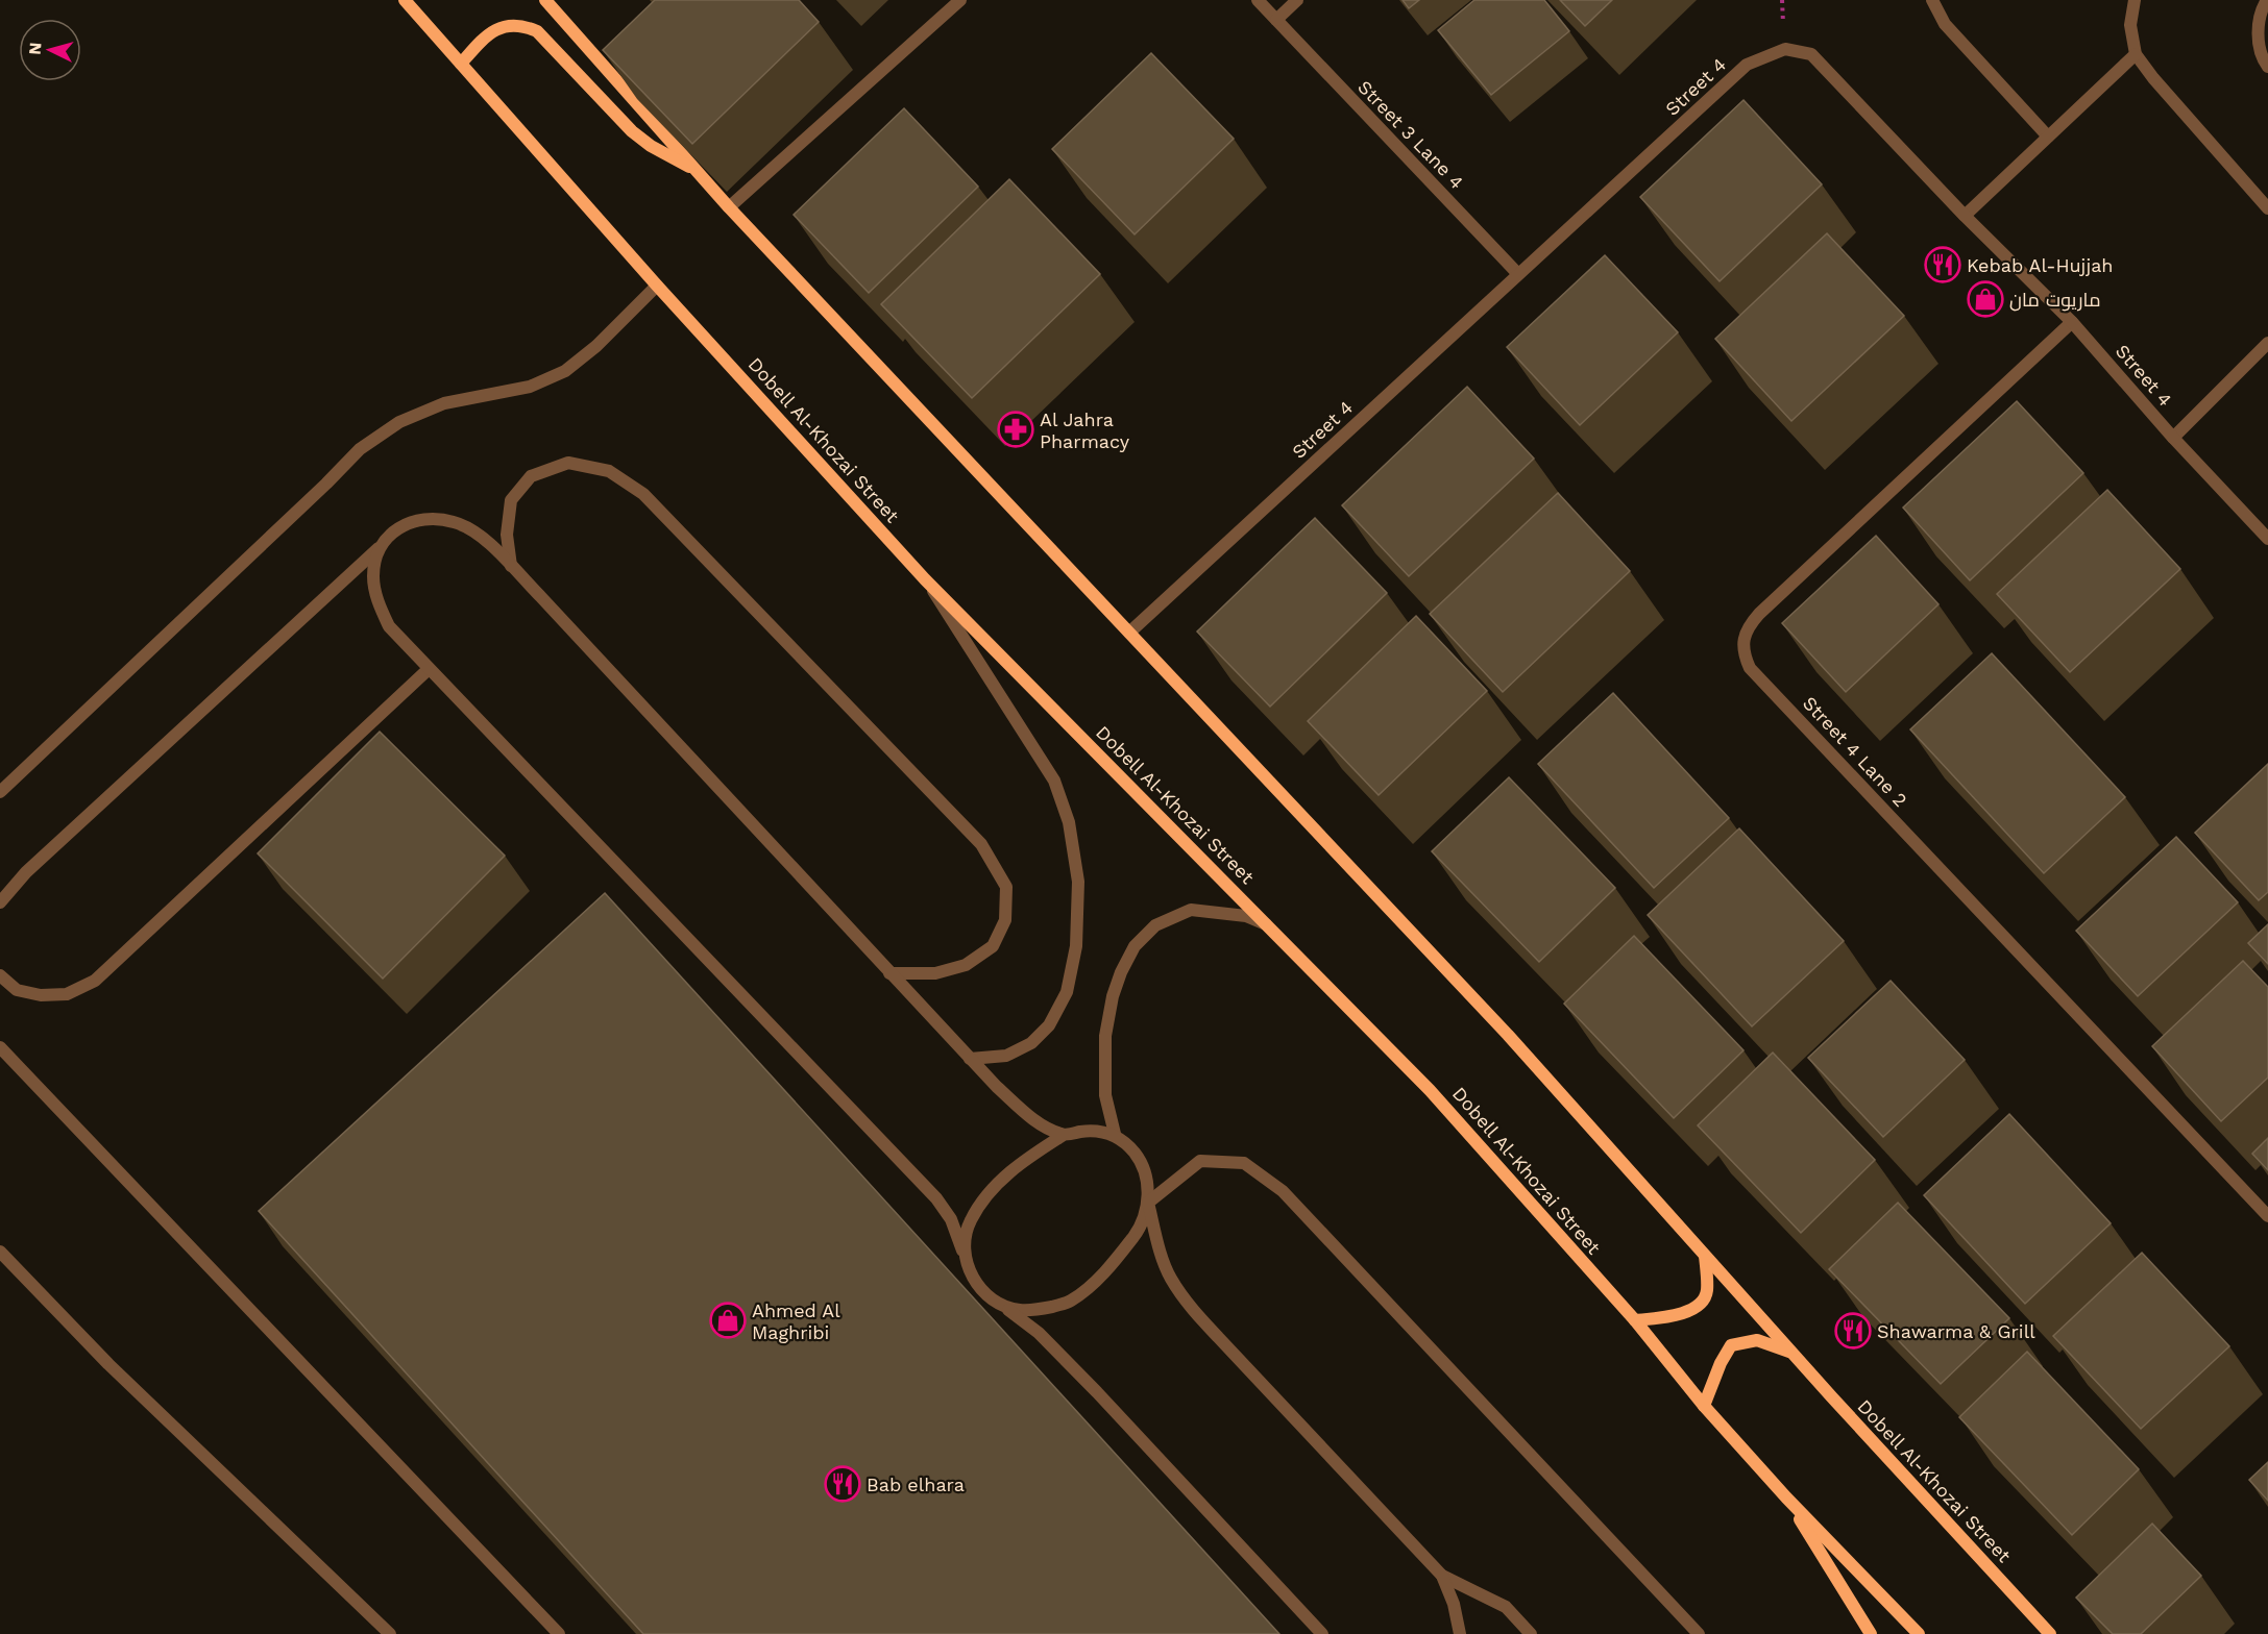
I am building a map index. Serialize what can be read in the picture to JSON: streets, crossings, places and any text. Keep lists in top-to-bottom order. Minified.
{"streets":{"main road":["Dobell Al-Khozai Street"],"street":["Street 4","Street 3 Lane 4","Street 4 Lane 2"]},"crossings":[["Street 4","Street 3 Lane 4"],["Street 4","Dobell Al-Khozai Street"],["Street 4","Street 4 Lane 2"]],"places":{"restaurant":["Kebab Al-Hujjah","Shawarma & Grill","Bab elhara"],"shop":["ماريوت مان","Ahmed Al Maghribi"],"pharmacy":["Al Jahra Pharmacy"]},"north":"left"}
